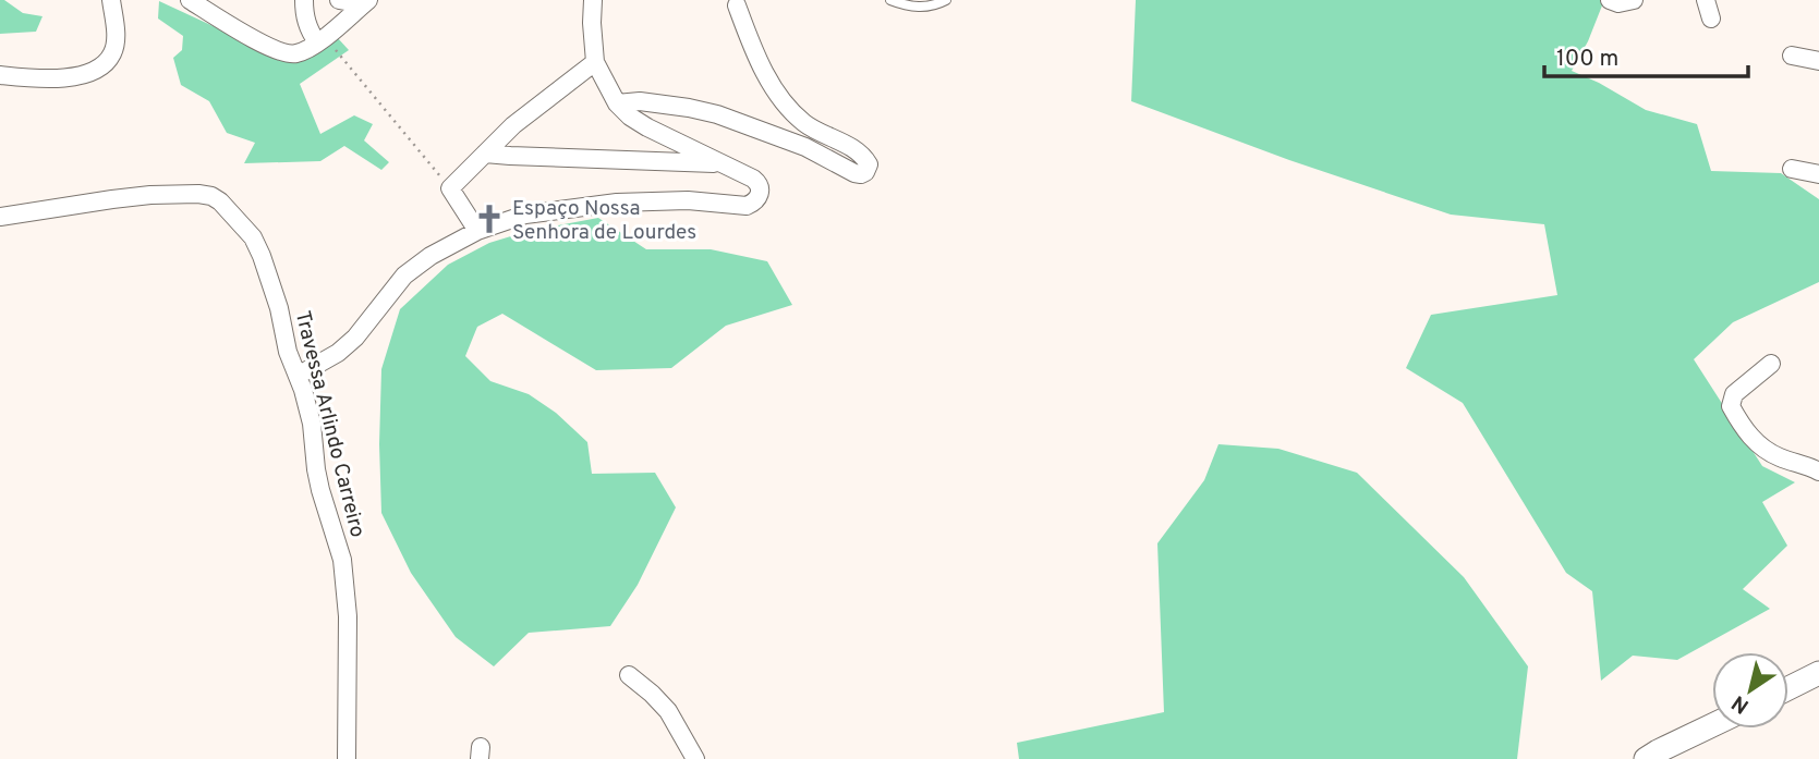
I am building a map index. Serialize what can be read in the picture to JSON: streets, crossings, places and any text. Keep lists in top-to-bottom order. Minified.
{"streets":{"street":["Travessa Arlindo Carreiro"]},"places":{"church":["Espaço Nossa Senhora de Lourdes"]},"scale_bar":"100 m","north":"bottom left"}
